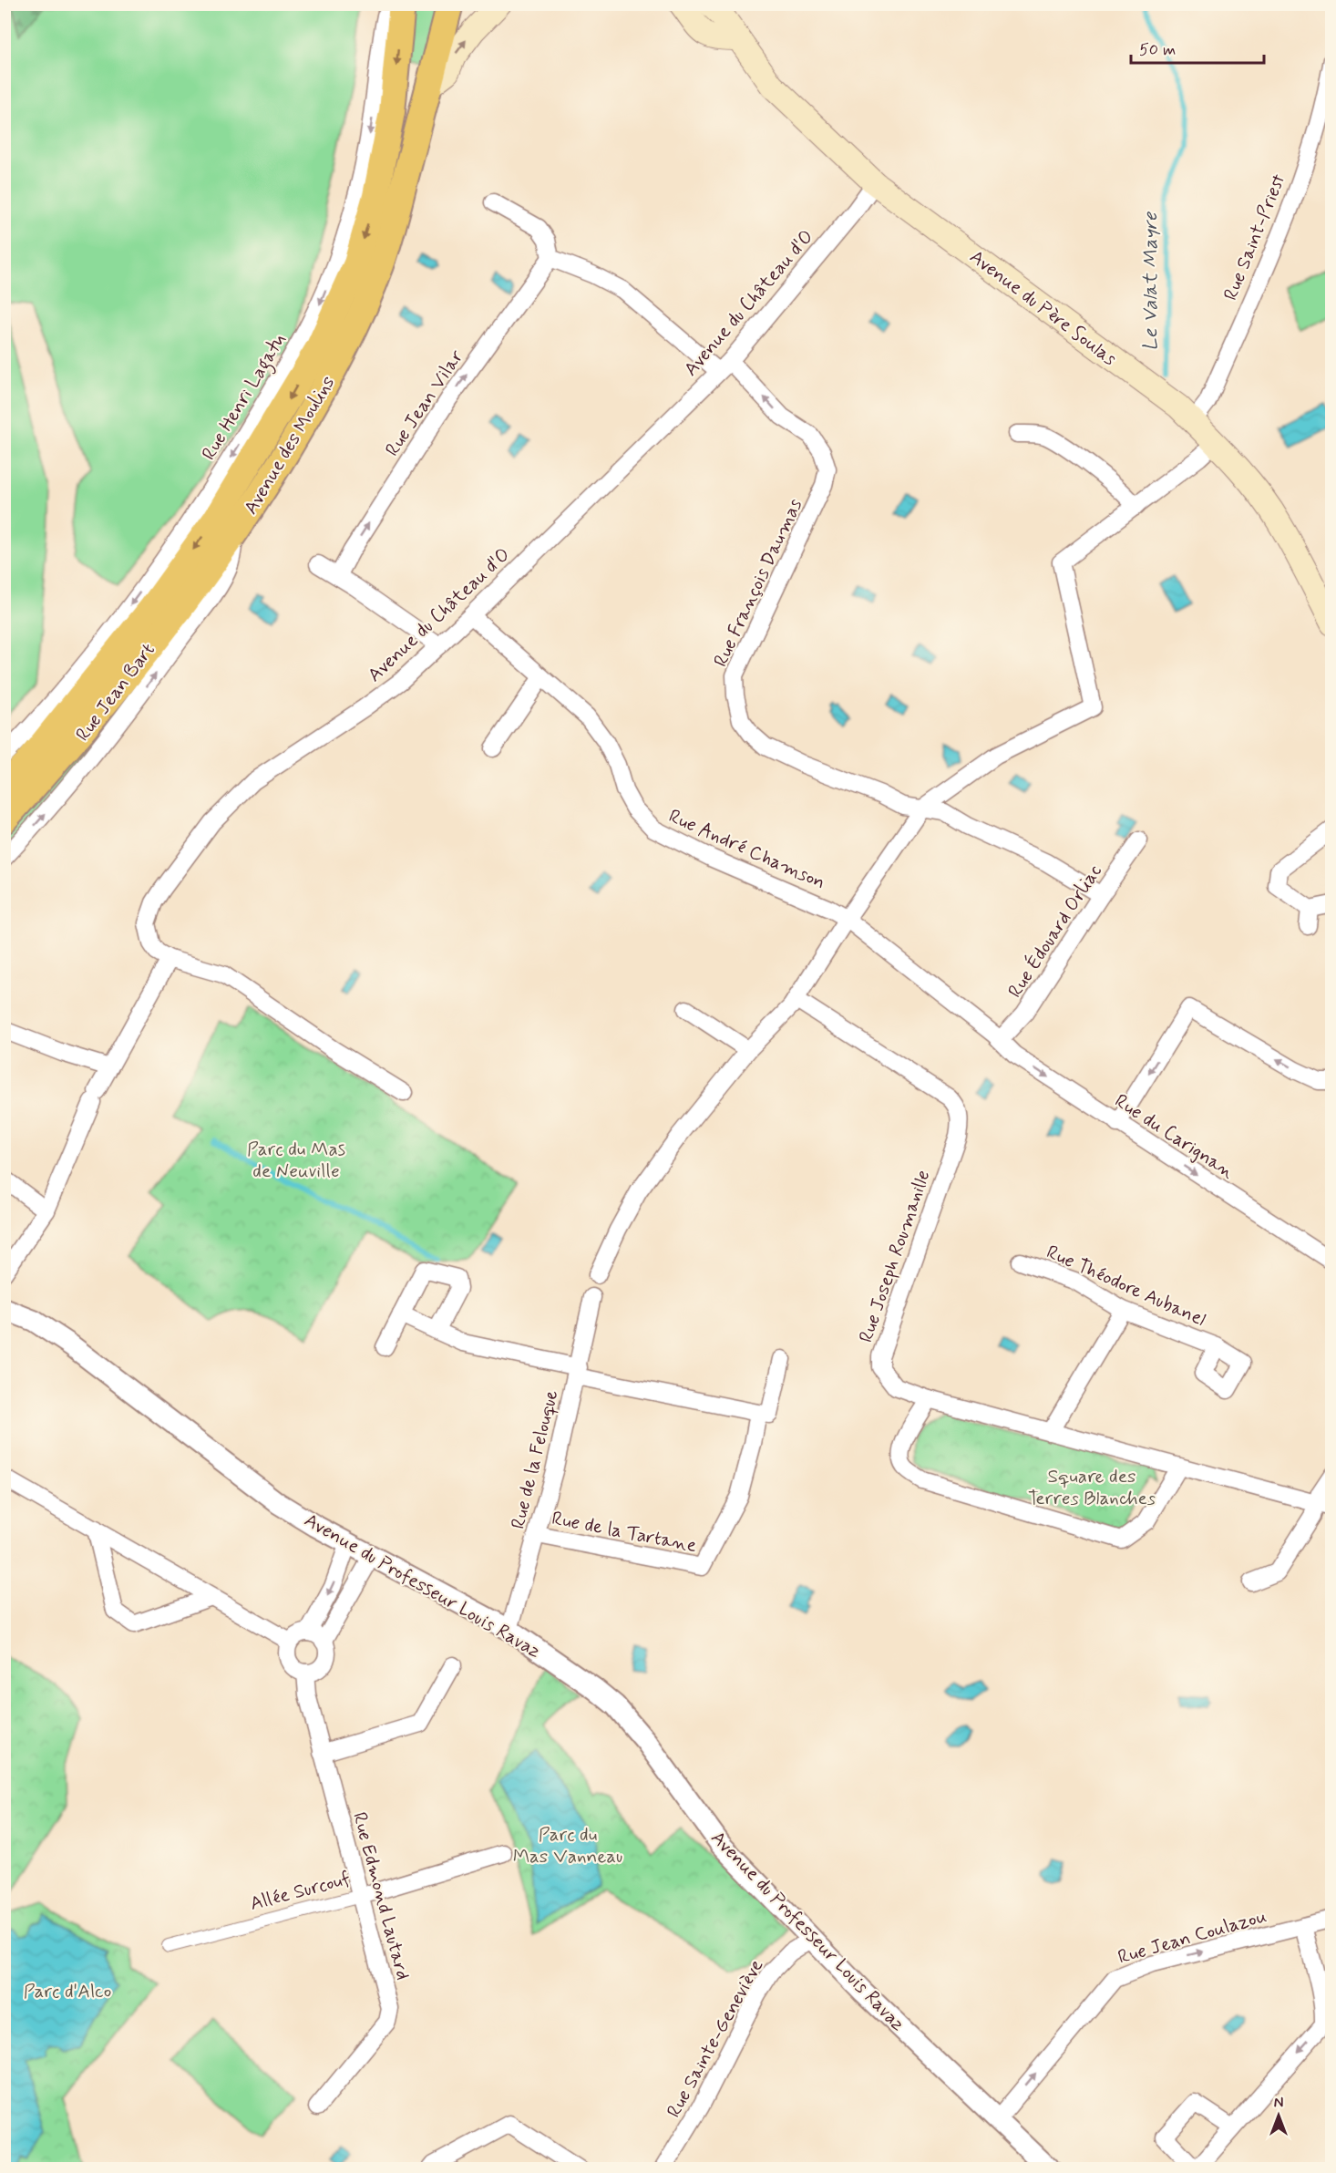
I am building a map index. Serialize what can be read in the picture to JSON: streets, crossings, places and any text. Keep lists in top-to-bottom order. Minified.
{"streets":{"main road":["Avenue du Père Soulas","Avenue des Moulins"],"street":["Rue Saint-Priest","Avenue du Château d'O","Rue Henri Lagatu","Rue Jean Vilar","Rue François Daumas","Rue Jean Bart","Rue André Chamson","Rue Édouard Orliac","Rue du Carignan","Rue Joseph Roumanille","Rue Théodore Aubanel","Rue de la Felouque","Rue de la Tartane","Avenue du Professeur Louis Ravaz","Allée Surcouf","Rue Edmond Lautard","Rue Jean Coulazou","Rue Sainte-Geneviève"]},"crossings":[["Rue Saint-Priest","Avenue du Père Soulas"],["Avenue du Château d'O","Avenue du Père Soulas"],["Avenue du Château d'O","Rue François Daumas"],["Avenue du Château d'O","Rue André Chamson"],["Rue Henri Lagatu","Avenue des Moulins"],["Avenue des Moulins","Rue Jean Bart"],["Rue François Daumas","Rue Édouard Orliac"],["Rue André Chamson","Rue Édouard Orliac"],["Rue André Chamson","Rue du Carignan"],["Rue Édouard Orliac","Rue du Carignan"],["Rue de la Felouque","Rue de la Tartane"],["Rue de la Felouque","Avenue du Professeur Louis Ravaz"],["Avenue du Professeur Louis Ravaz","Rue Jean Coulazou"],["Avenue du Professeur Louis Ravaz","Rue Sainte-Geneviève"],["Allée Surcouf","Rue Edmond Lautard"]],"one_way":["Rue Henri Lagatu","Rue Jean Vilar","Rue Jean Bart","Rue du Carignan","Rue Jean Coulazou"],"water":["Le Valat Mayre"],"parks":["Parc du Mas de Neuville","Square des Terres Blanches","Parc du Mas Vanneau","Parc d'Alco"],"scale_bar":"50 m","north":"top"}
